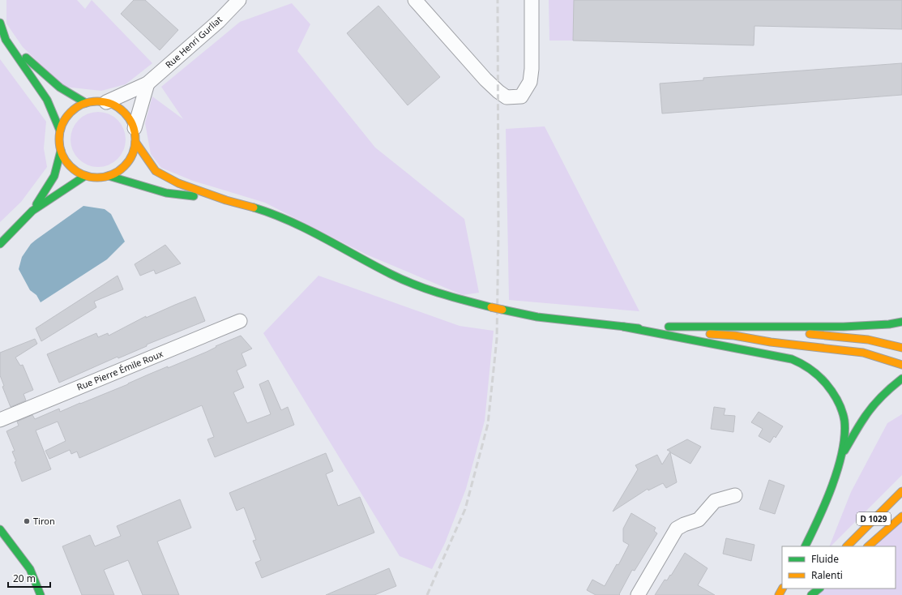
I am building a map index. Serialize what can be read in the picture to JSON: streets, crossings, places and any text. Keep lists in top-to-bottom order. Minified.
{"streets":{"main road":["D 1029"],"street":["Rue Henri Gurliat","Rue Pierre Émile Roux"]},"places":["Tiron"],"legend":["Fluide","Ralenti"],"scale_bar":"20 m"}
